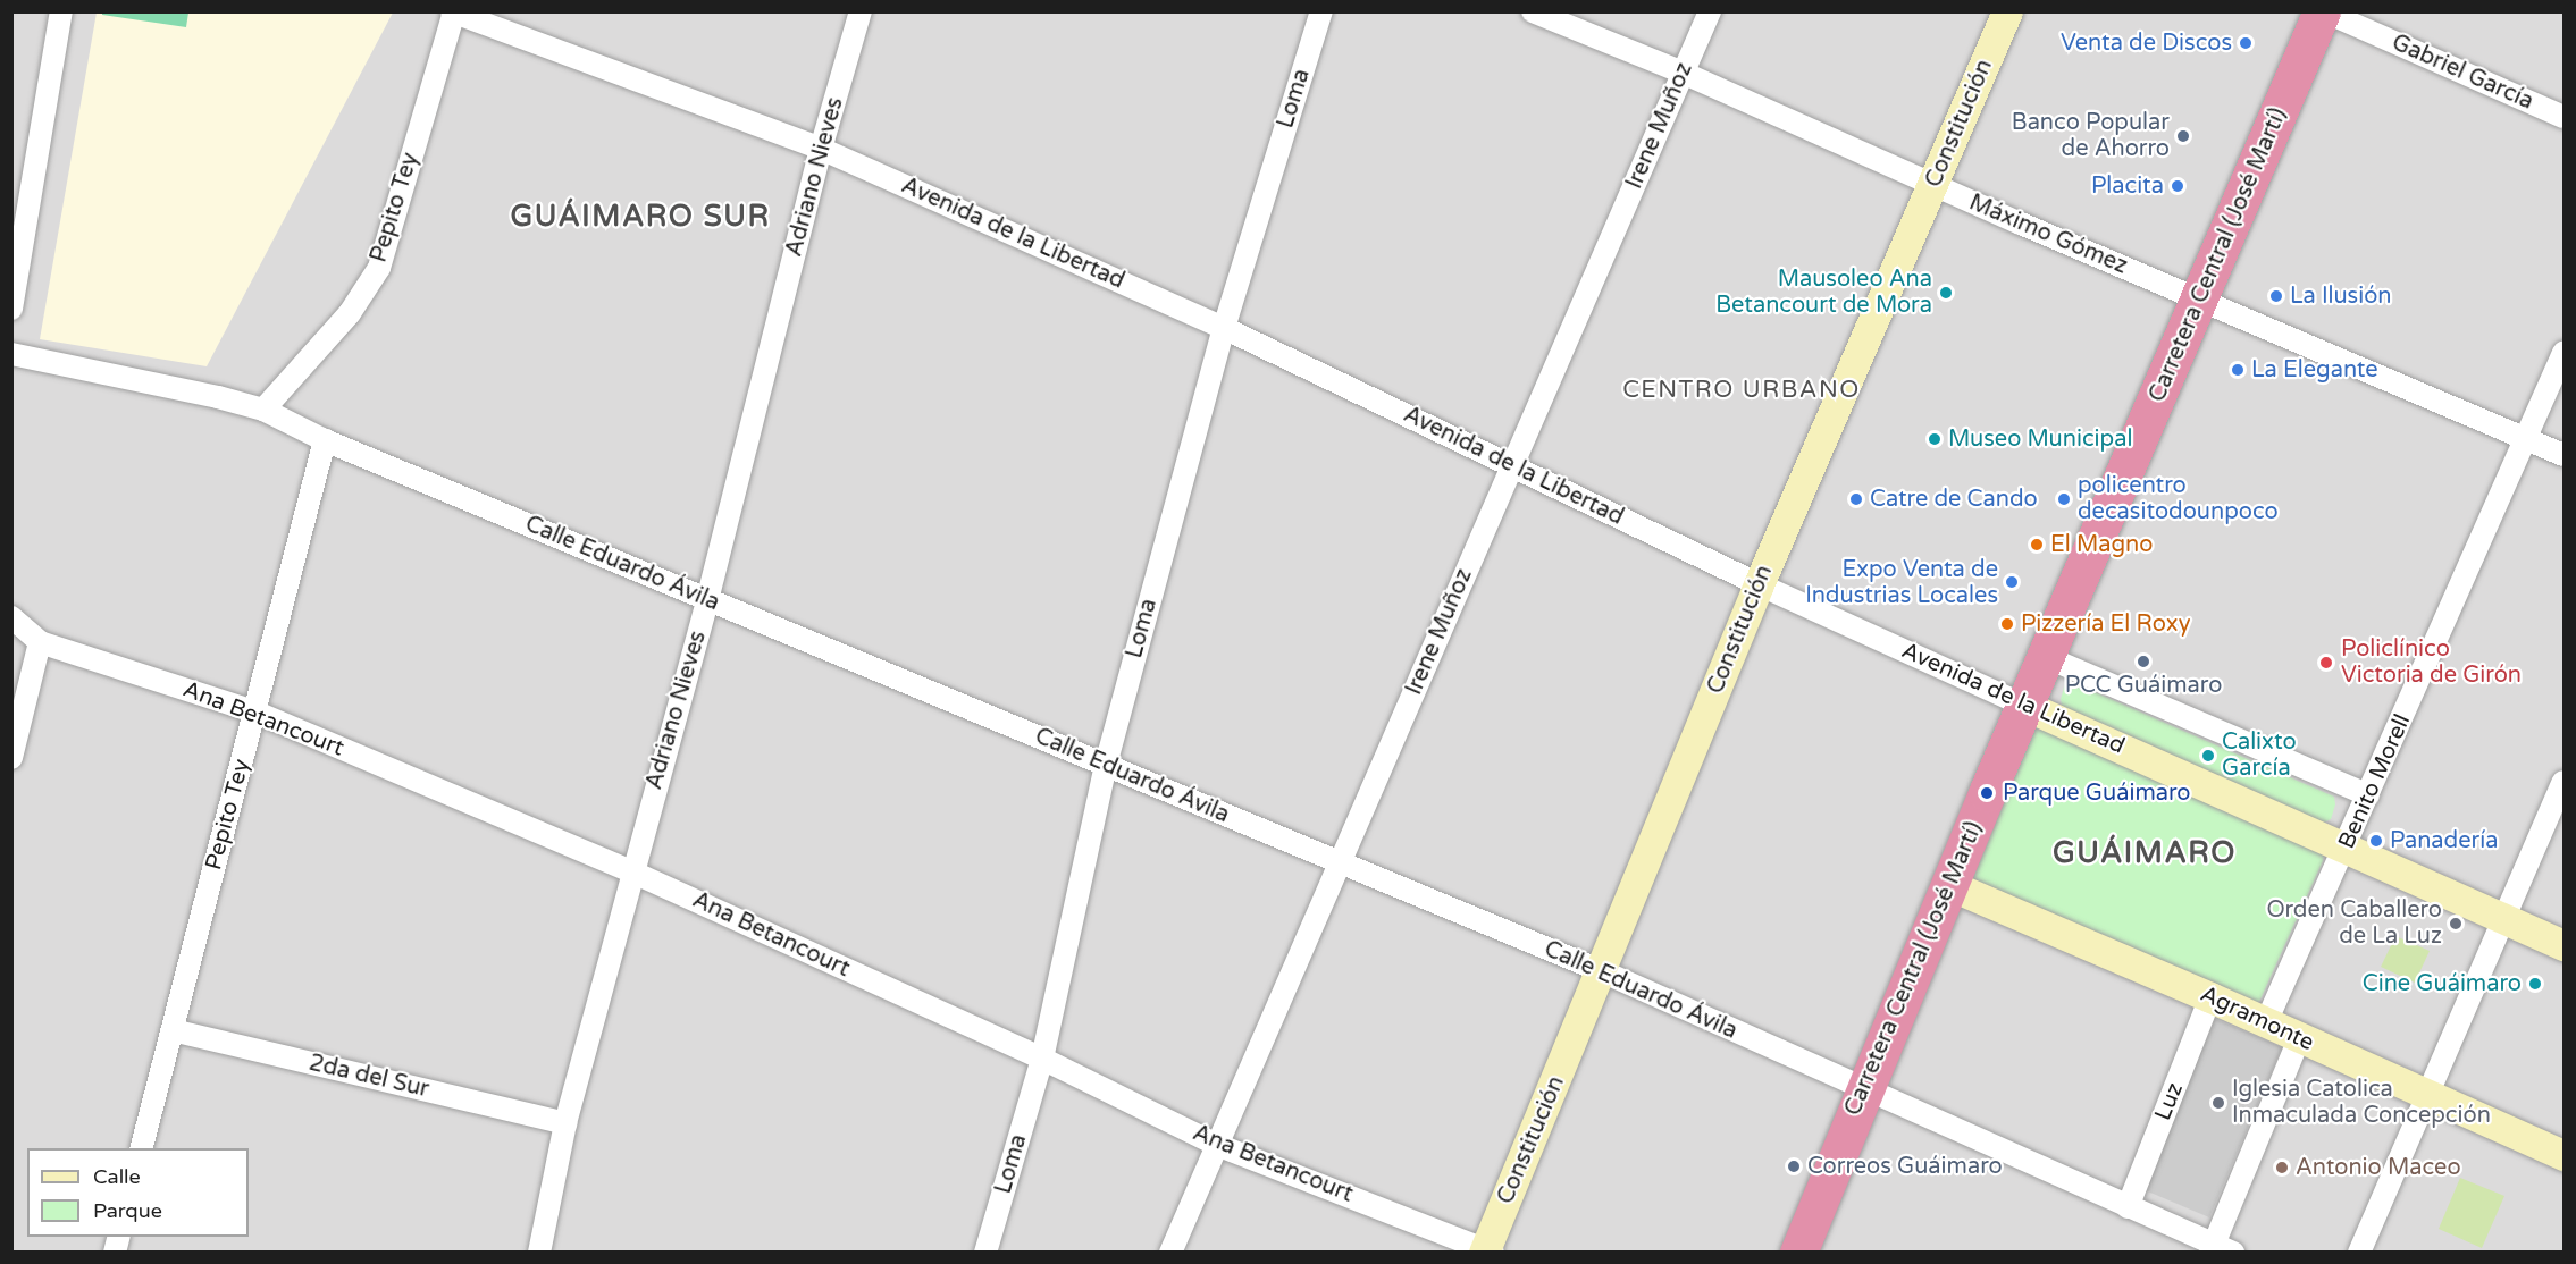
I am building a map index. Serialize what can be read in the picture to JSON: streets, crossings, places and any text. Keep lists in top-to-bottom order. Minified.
{"streets":{"highway":["Carretera Central (José Martí)"],"street":["Gabriel García","Loma","Constitución","Irene Muñoz","Adriano Nieves","Pepito Tey","Avenida de la Libertad","Máximo Gómez","Calle Eduardo Ávila","Ana Betancourt","Benito Morell","Agramonte","2da del Sur","Luz"]},"crossings":[["Gabriel García","Carretera Central (José Martí)"],["Loma","Avenida de la Libertad"],["Loma","Calle Eduardo Ávila"],["Loma","Ana Betancourt"],["Constitución","Avenida de la Libertad"],["Constitución","Máximo Gómez"],["Constitución","Calle Eduardo Ávila"],["Constitución","Ana Betancourt"],["Irene Muñoz","Avenida de la Libertad"],["Irene Muñoz","Máximo Gómez"],["Irene Muñoz","Calle Eduardo Ávila"],["Irene Muñoz","Ana Betancourt"],["Adriano Nieves","Avenida de la Libertad"],["Adriano Nieves","Calle Eduardo Ávila"],["Adriano Nieves","Ana Betancourt"],["Adriano Nieves","2da del Sur"],["Pepito Tey","Avenida de la Libertad"],["Pepito Tey","Calle Eduardo Ávila"],["Pepito Tey","Ana Betancourt"],["Pepito Tey","2da del Sur"],["Avenida de la Libertad","Carretera Central (José Martí)"],["Avenida de la Libertad","Benito Morell"],["Máximo Gómez","Carretera Central (José Martí)"],["Máximo Gómez","Benito Morell"],["Carretera Central (José Martí)","Calle Eduardo Ávila"],["Carretera Central (José Martí)","Agramonte"],["Calle Eduardo Ávila","Luz"],["Benito Morell","Agramonte"],["Agramonte","Luz"]],"districts":["GUÁIMARO SUR","CENTRO URBANO","GUÁIMARO"],"places":["Venta de Discos","Banco Popular de Ahorro","Placita","Mausoleo Ana Betancourt de Mora","La Ilusión","La Elegante","Museo Municipal","Catre de Cando","policentro decasitodounpoco","El Magno","Expo Venta de Industrias Locales","Pizzería El Roxy","PCC Guáimaro","Policlínico Victoria de Girón","Calixto García","Parque Guáimaro","Panadería","Orden Caballero de La Luz","Cine Guáimaro","Iglesia Catolica Inmaculada Concepción","Correos Guáimaro","Antonio Maceo"],"legend":["Calle","Parque"]}
